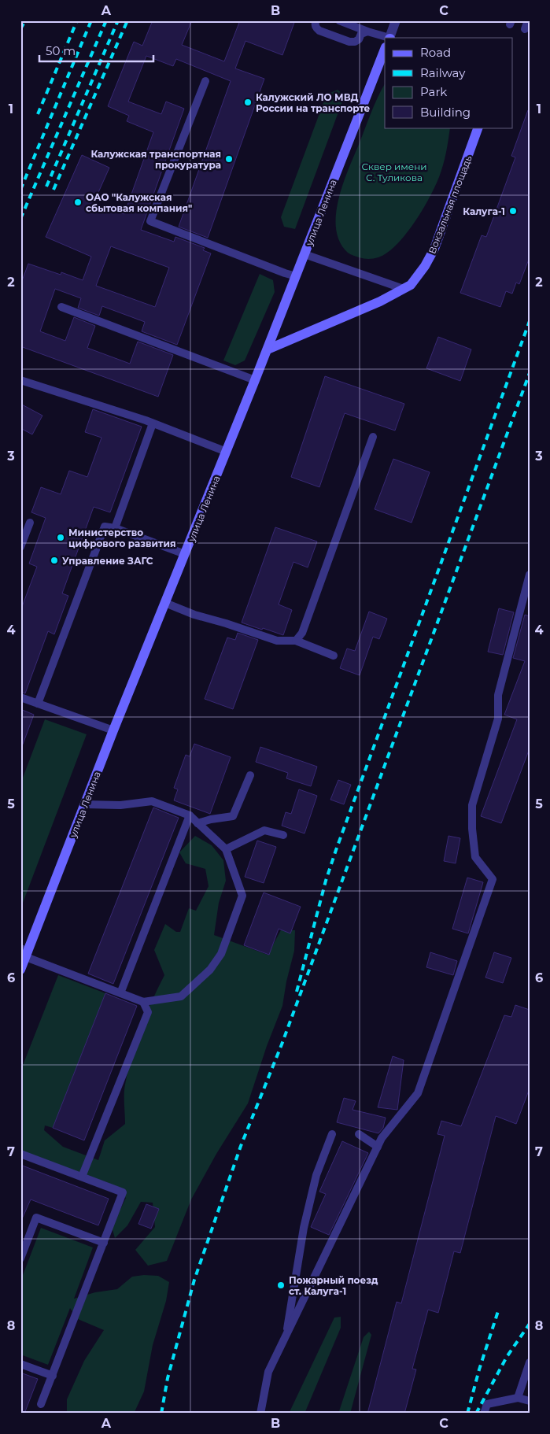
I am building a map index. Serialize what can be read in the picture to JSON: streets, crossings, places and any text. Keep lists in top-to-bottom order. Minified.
{"streets":{"main road":["Вокзальная площадь","улица Ленина"]},"crossings":[["Вокзальная площадь","улица Ленина"]],"parks":["Сквер имени С. Туликова"],"places":["Калужский ЛО МВД России на транспорте","Калужская транспортная прокуратура","ОАО \"Калужская сбытовая компания\"","Калуга-1","Министерство цифрового развития","Управление ЗАГС","Пожарный поезд ст. Калуга-1"],"legend":["Road","Railway","Park","Building"],"scale_bar":"50 m","grid":{"columns":["A","B","C"],"rows":["1","2","3","4","5","6","7","8"]}}
